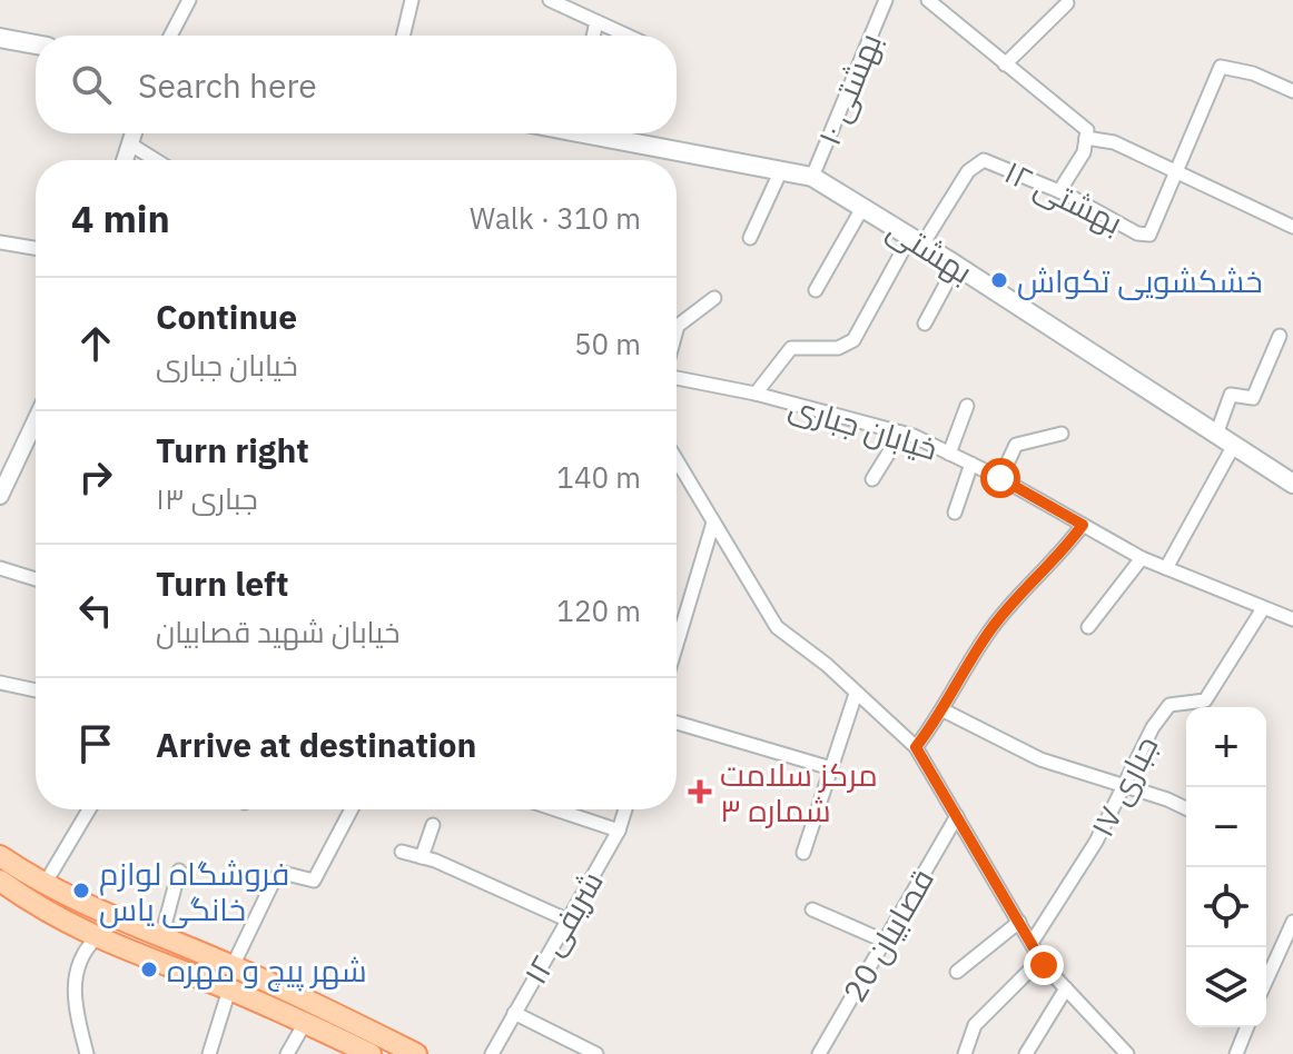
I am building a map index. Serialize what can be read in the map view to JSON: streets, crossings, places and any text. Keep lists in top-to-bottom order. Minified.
{"streets":{"main road":["بهشتی"],"street":["بهشتی ۱۰","بهشتی ۱۲","خیابان جباری","جباری ۱۷","شریفی ۱۲","قصابیان 20"]},"crossings":[["بهشتی ۱۰","بهشتی"],["بهشتی ۱۲","بهشتی"],["خیابان جباری","جباری ۱۷"]],"places":{"other":["خشکشویی تکواش","فروشگاه لوازم خانگی یاس","شهر پیچ و مهره"],"health":["مرکز سلامت شماره ۳"]},"page":{"search":"Search here","heading":["4 min","Walk · 310 m"],"list":[["Continue","خیابان جباری","50 m"],["Turn right","جباری ۱۳","140 m"],["Turn left","خیابان شهید قصابیان","120 m"],"Arrive at destination"],"map_buttons":["+","−"]}}
